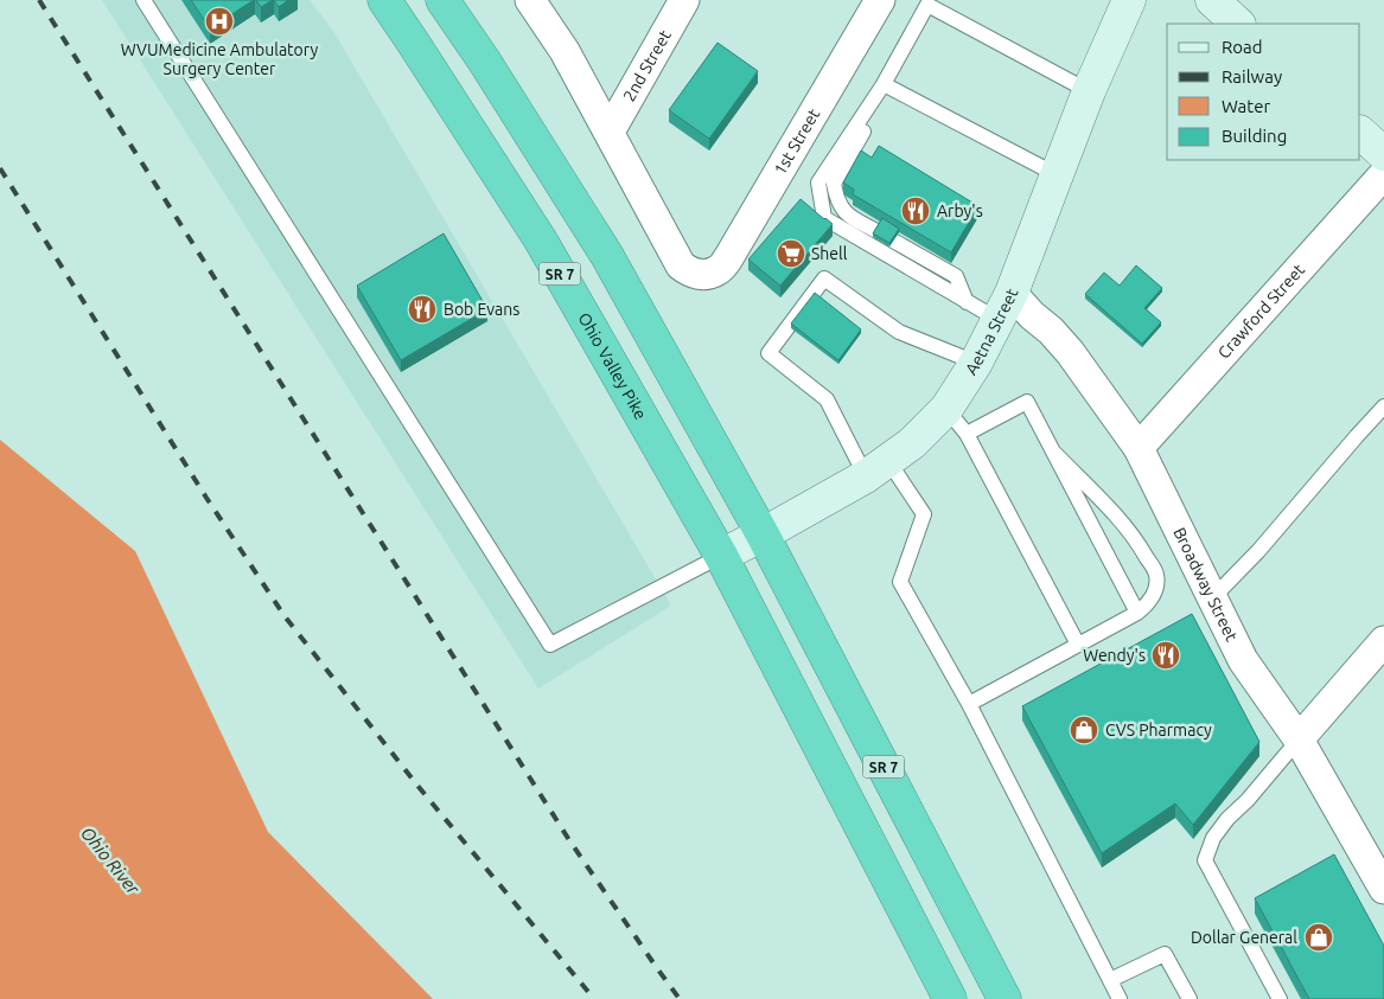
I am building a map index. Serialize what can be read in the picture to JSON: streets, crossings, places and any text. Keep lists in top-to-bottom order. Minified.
{"streets":{"highway":["SR 7","Ohio Valley Pike"],"street":["2nd Street","1st Street","Crawford Street","Aetna Street","Broadway Street"]},"crossings":[["2nd Street","1st Street"],["SR 7","Aetna Street"],["SR 7","Ohio Valley Pike"],["Crawford Street","Broadway Street"],["Aetna Street","Ohio Valley Pike"],["Aetna Street","Broadway Street"]],"water":["Ohio River"],"places":{"hospital":["WVUMedicine Ambulatory Surgery Center"],"restaurant":["Arby's","Bob Evans","Wendy's"],"supermarket":["Shell"],"shop":["CVS Pharmacy","Dollar General"]},"legend":["Road","Railway","Water","Building"]}
